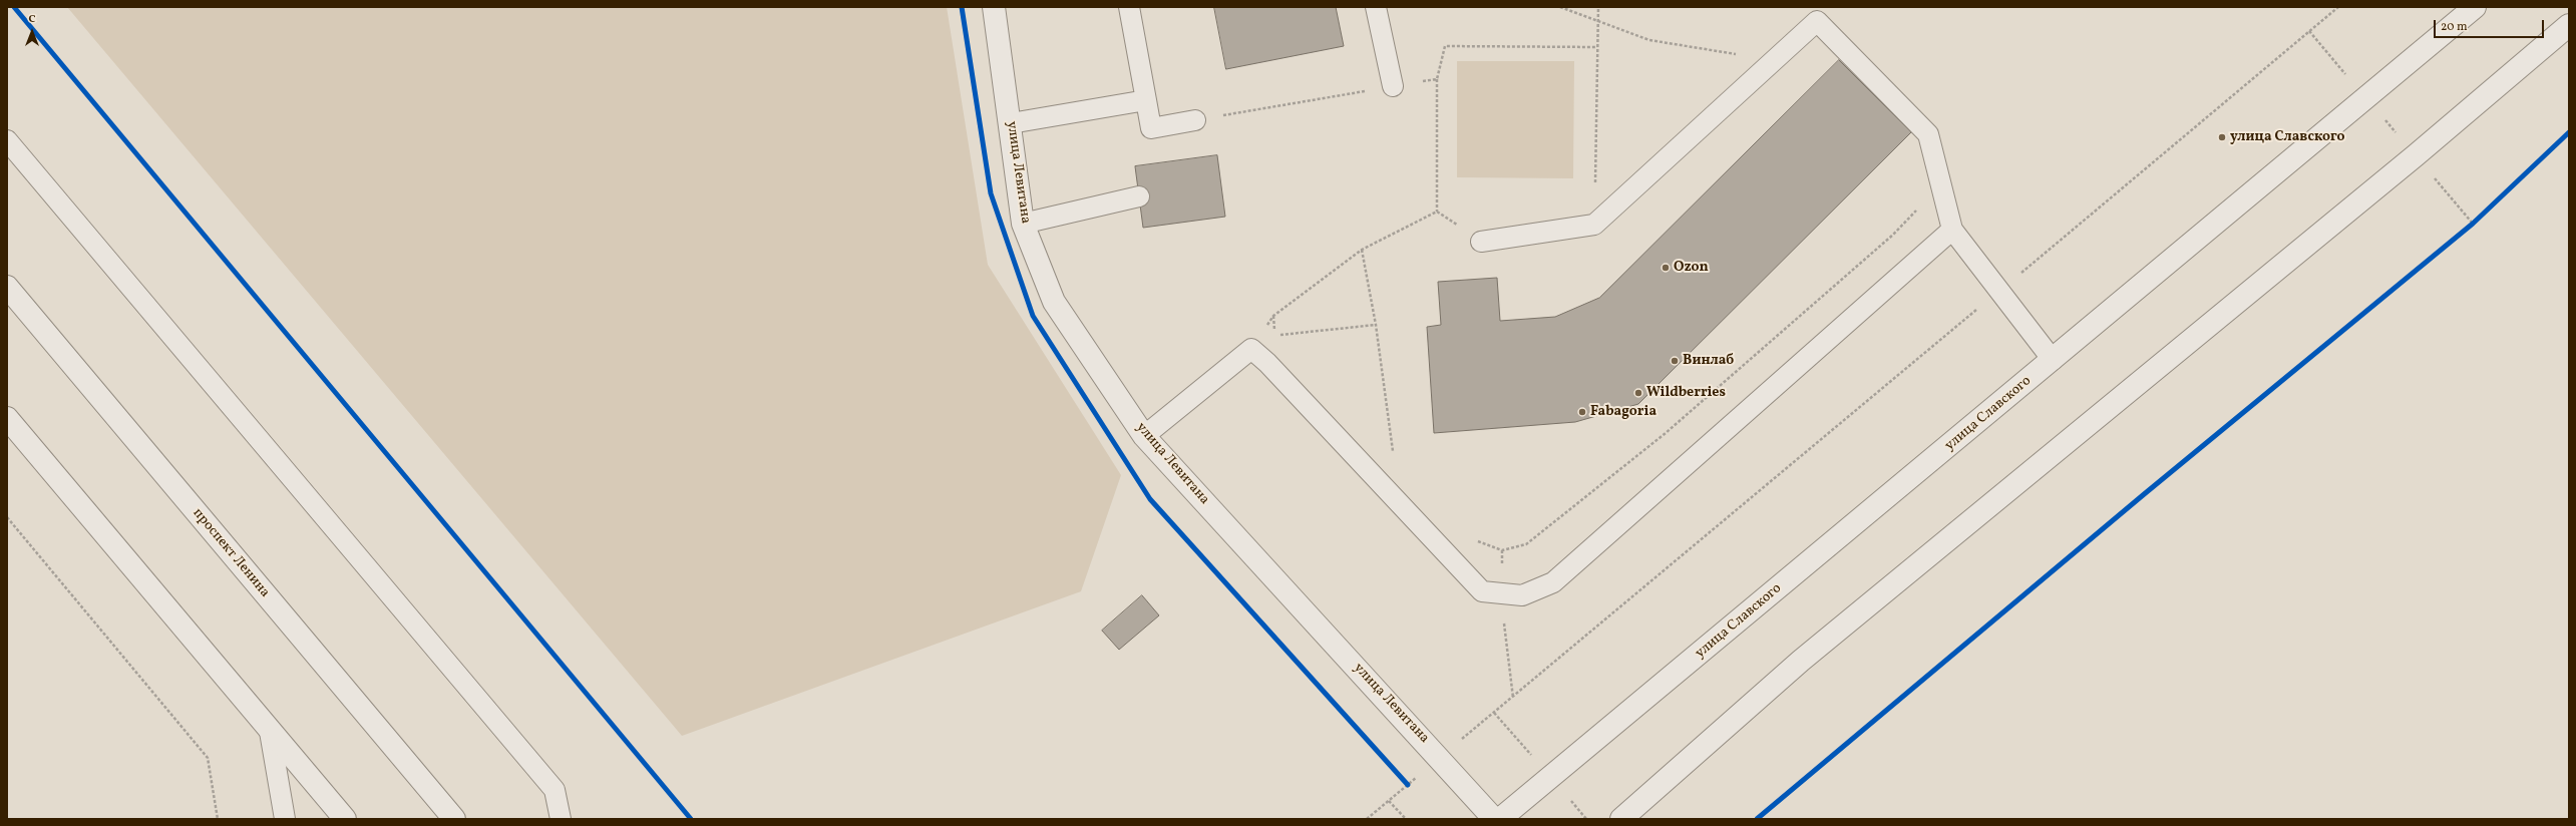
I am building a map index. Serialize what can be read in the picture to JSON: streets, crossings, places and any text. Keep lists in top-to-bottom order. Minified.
{"streets":{"street":["улица Левитана","улица Славского","проспект Ленина"]},"places":["улица Славского","Ozon","Винлаб","Wildberries","Fabagoria"],"scale_bar":"20 m","north":"top"}
